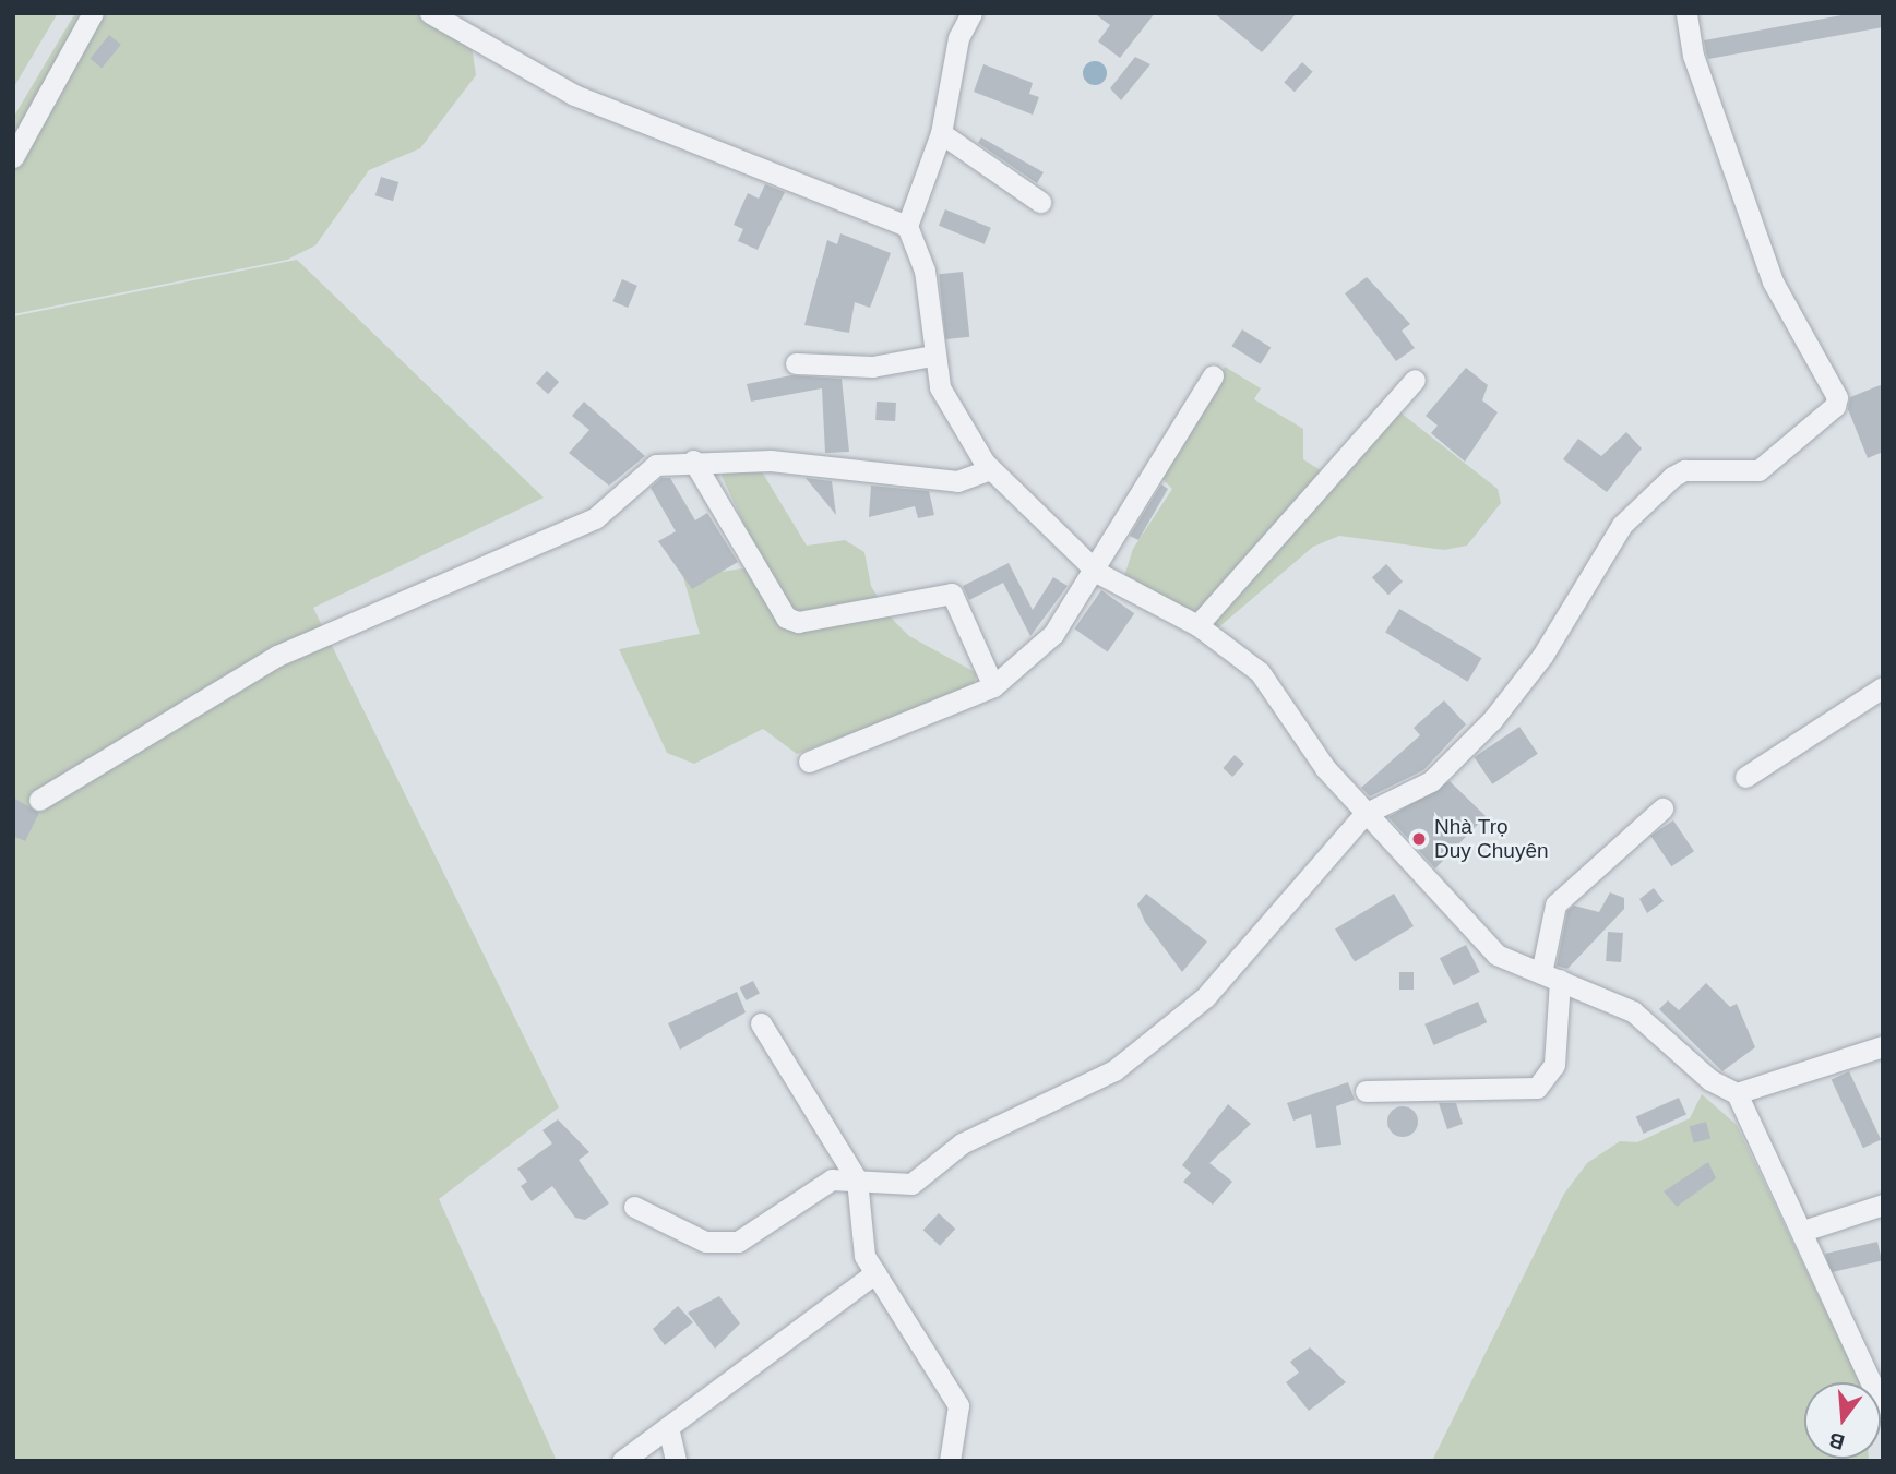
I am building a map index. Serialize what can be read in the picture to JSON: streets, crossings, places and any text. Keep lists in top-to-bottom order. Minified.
{"places":["Nhà Trọ Duy Chuyên"],"north":"bottom"}
